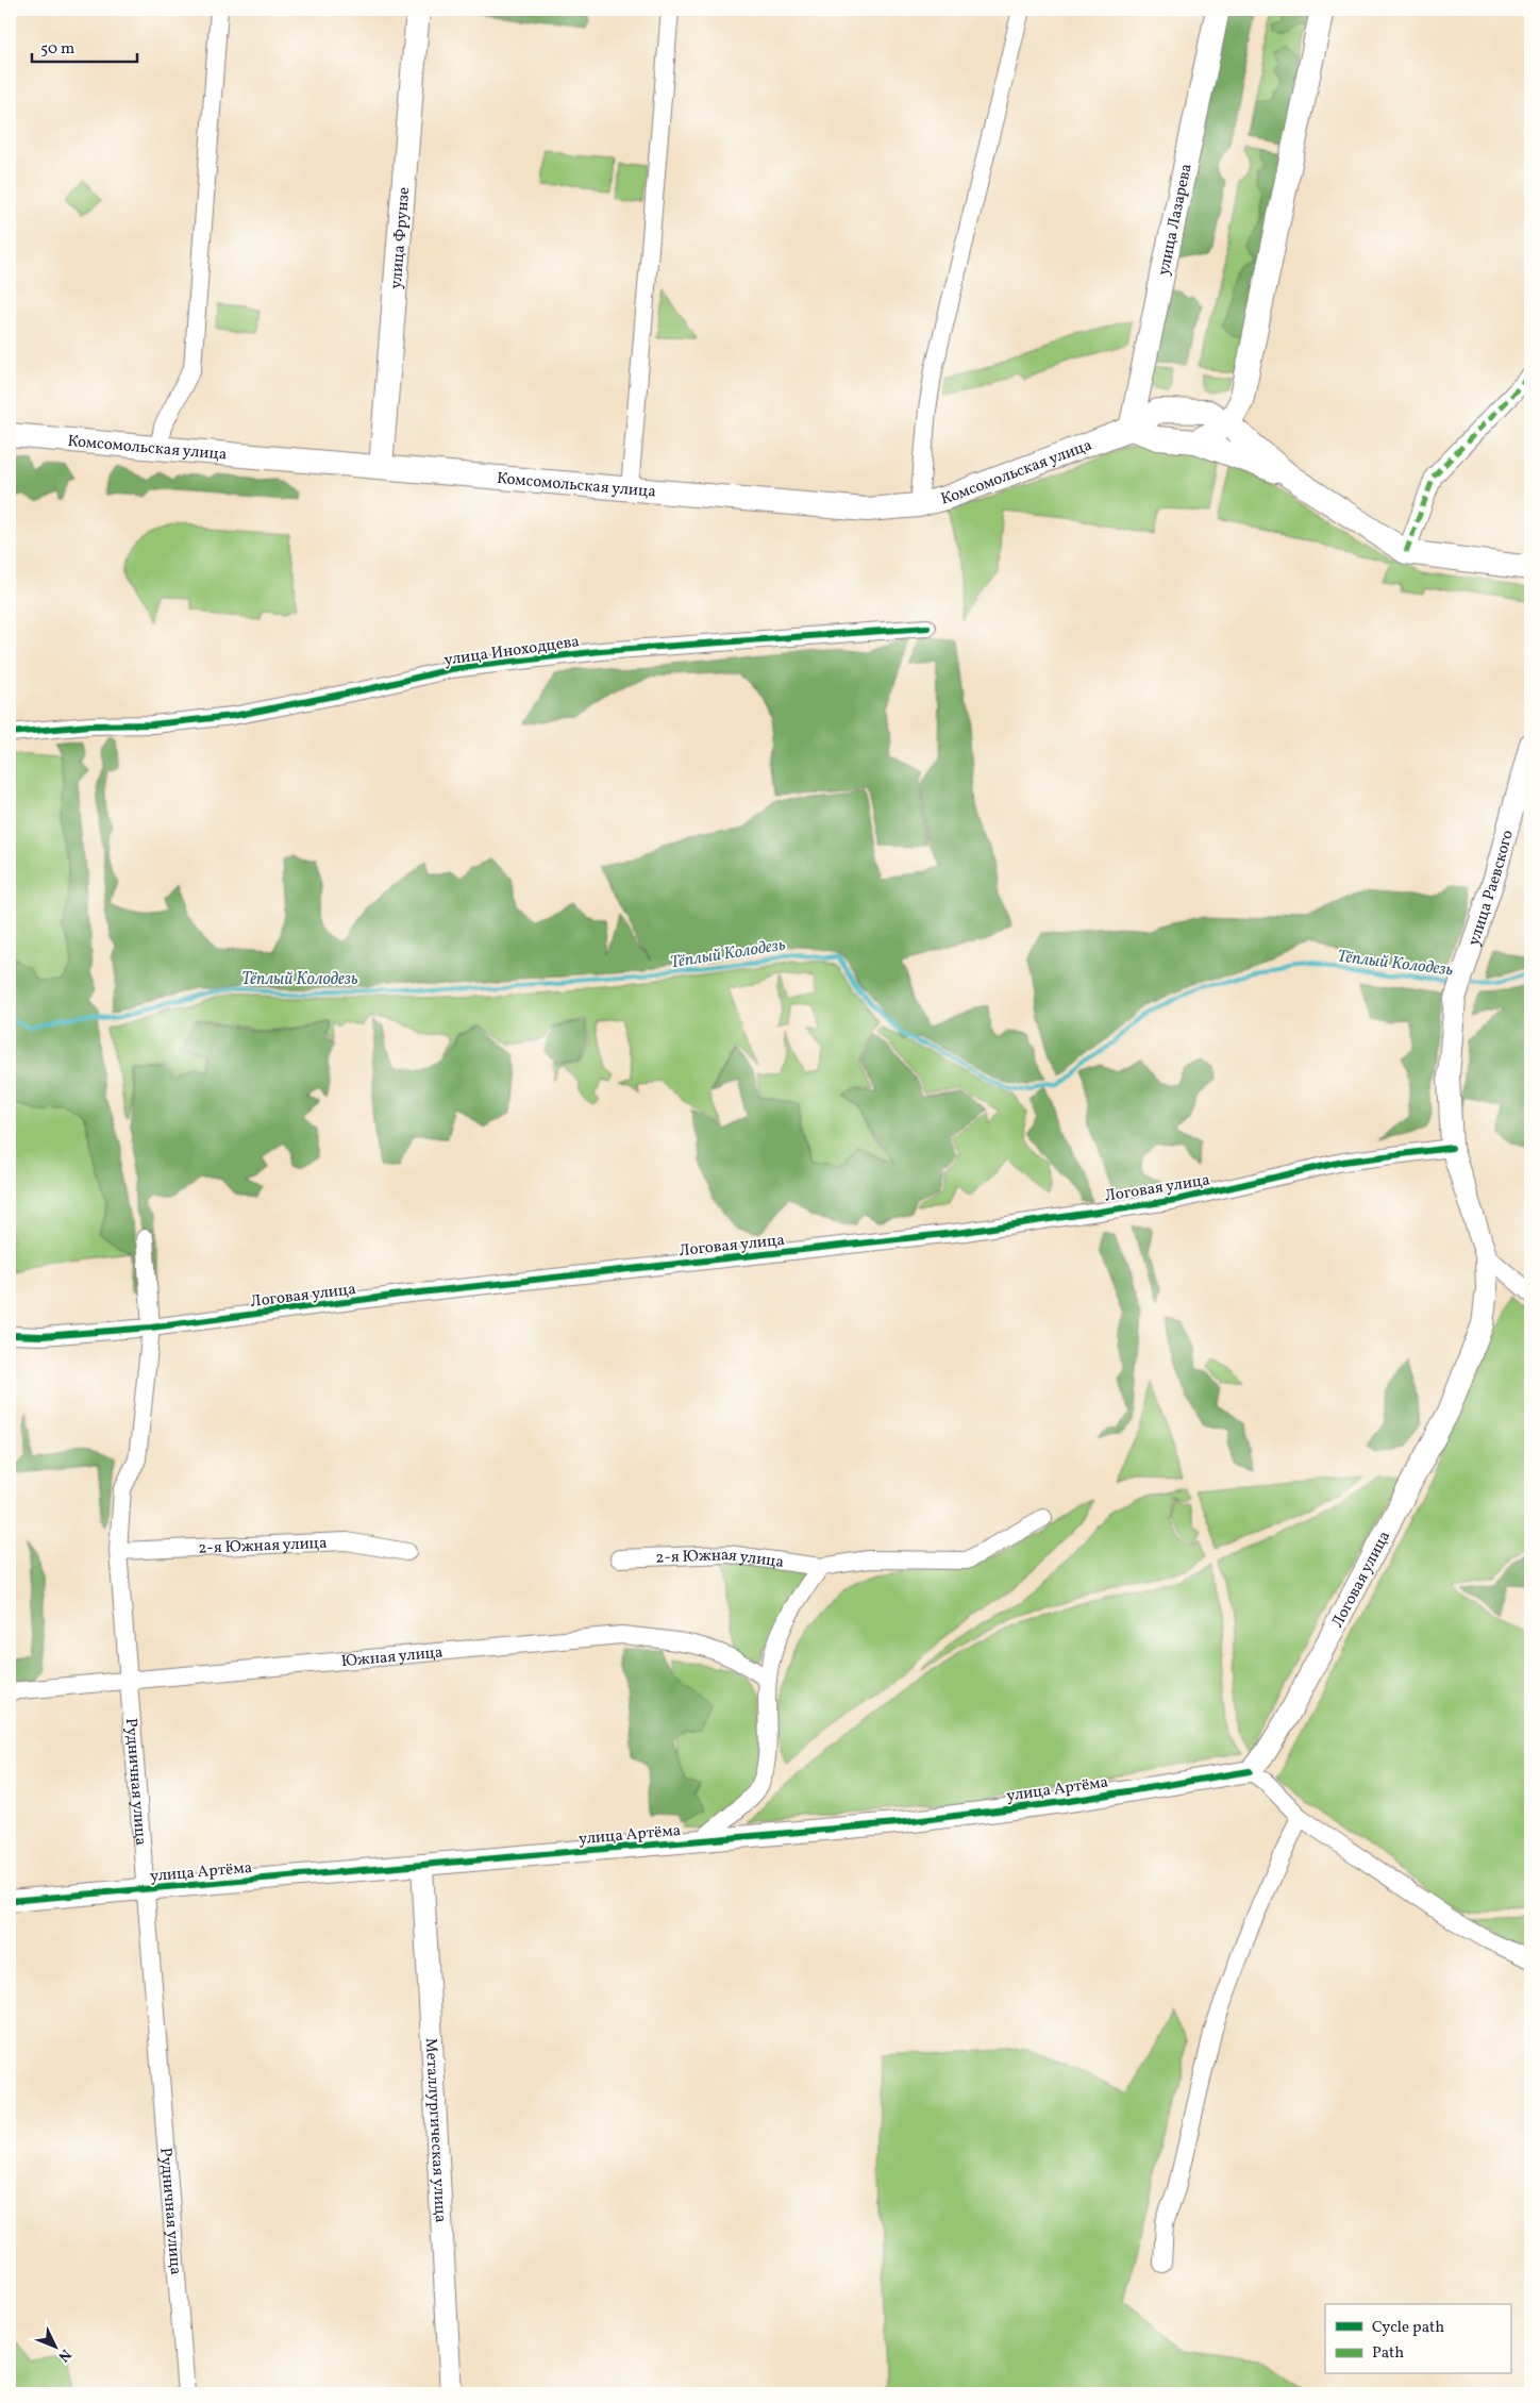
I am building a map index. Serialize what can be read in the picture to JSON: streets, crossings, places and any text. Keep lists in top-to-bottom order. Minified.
{"streets":{"main road":["улица Лазарева","улица Фрунзе","Комсомольская улица"],"street":["улица Иноходцева","улица Раевского","Логовая улица","2-я Южная улица","Южная улица","Рудничная улица","улица Артёма","Металлургическая улица"]},"crossings":[["улица Лазарева","Комсомольская улица"],["улица Фрунзе","Комсомольская улица"],["улица Раевского","Логовая улица"],["Логовая улица","Рудничная улица"],["Логовая улица","улица Артёма"],["2-я Южная улица","Рудничная улица"],["Южная улица","Рудничная улица"],["Рудничная улица","улица Артёма"],["улица Артёма","Металлургическая улица"]],"water":["Тёплый Колодезь"],"legend":["Cycle path","Path"],"scale_bar":"50 m","north":"bottom right"}
